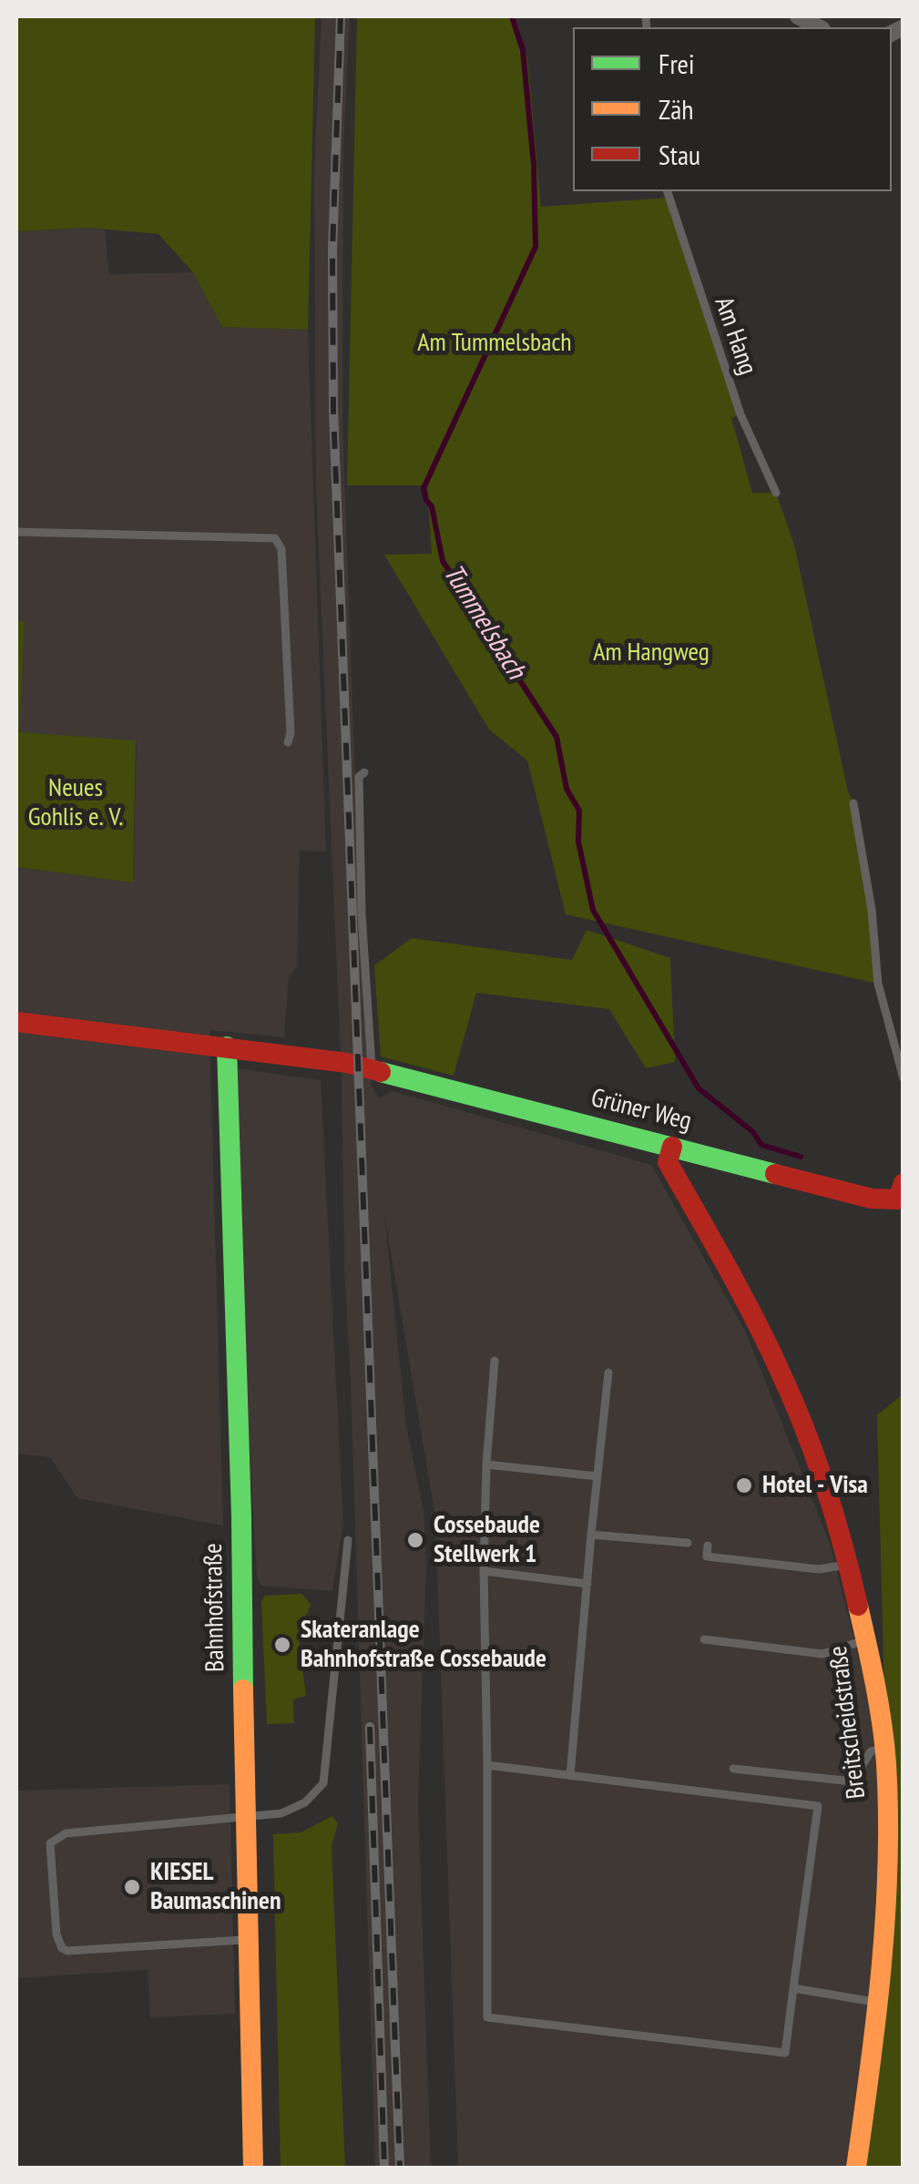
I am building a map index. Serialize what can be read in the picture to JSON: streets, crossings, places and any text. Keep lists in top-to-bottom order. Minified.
{"streets":{"street":["Grüner Weg","Bahnhofstraße","Breitscheidstraße"],"lane":["Am Hang"]},"crossings":[["Grüner Weg","Bahnhofstraße"],["Grüner Weg","Breitscheidstraße"]],"water":["Tummelsbach"],"parks":["Am Tummelsbach","Am Hangweg","Neues Gohlis e. V."],"places":["Hotel - Visa","Cossebaude Stellwerk 1","Skateranlage Bahnhofstraße Cossebaude","KIESEL Baumaschinen"],"legend":["Frei","Zäh","Stau"]}
